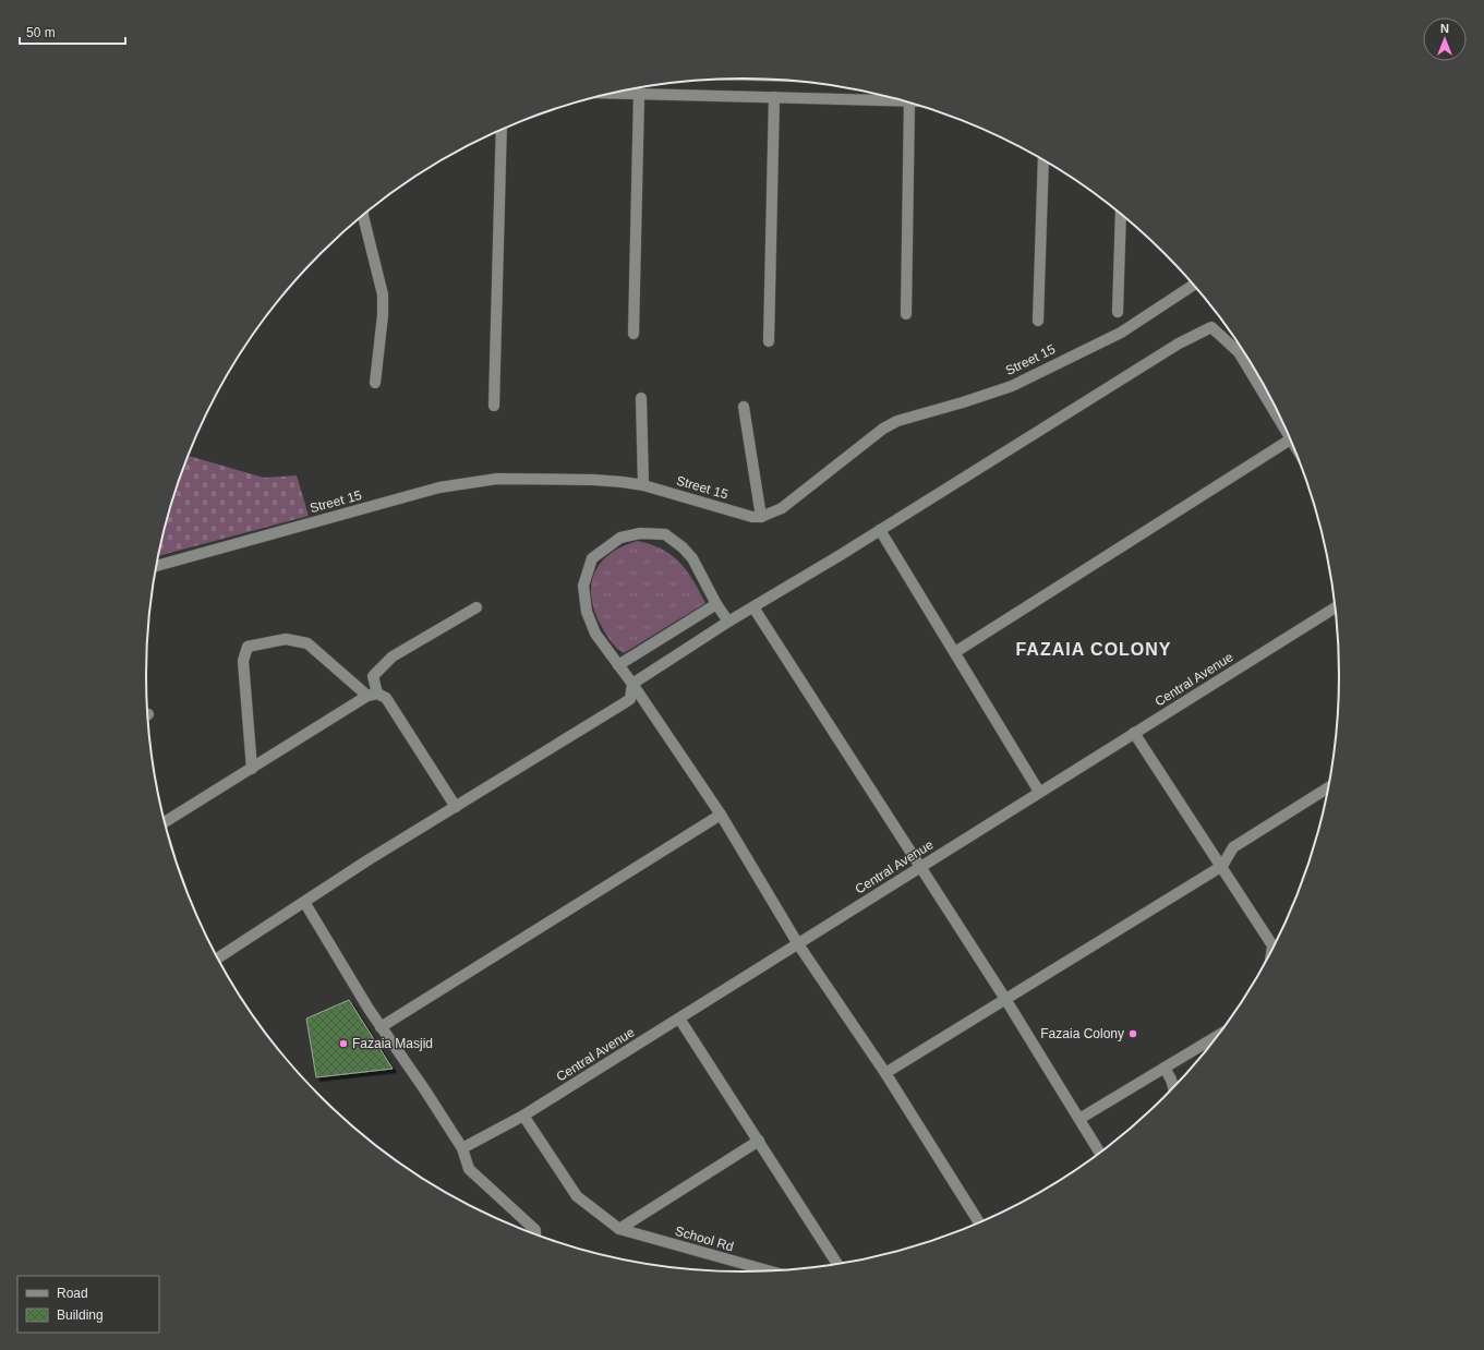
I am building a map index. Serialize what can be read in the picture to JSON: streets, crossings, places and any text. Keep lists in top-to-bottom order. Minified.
{"streets":{"street":["Street 15","Central Avenue","School Rd"]},"districts":["FAZAIA COLONY"],"places":["Fazaia Colony","Fazaia Masjid"],"legend":["Road","Building"],"scale_bar":"50 m","north":"top"}
